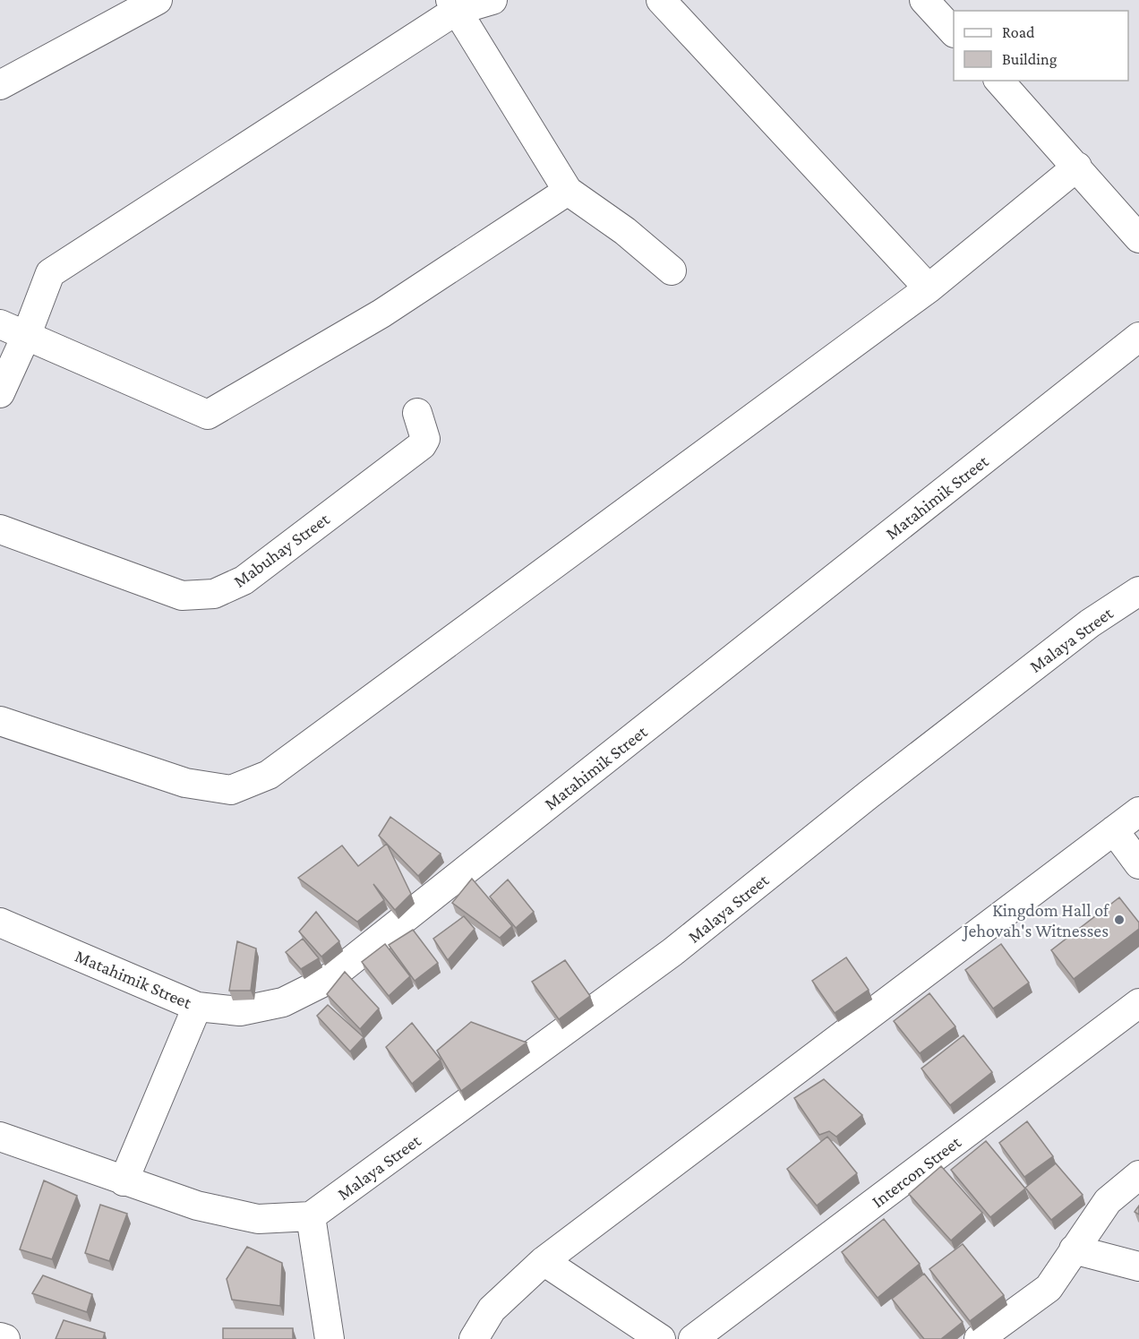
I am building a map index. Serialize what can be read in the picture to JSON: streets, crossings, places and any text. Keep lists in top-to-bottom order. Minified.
{"streets":{"street":["Matahimik Street","Mabuhay Street","Malaya Street","Intercon Street"]},"places":["Kingdom Hall of Jehovah's Witnesses"],"legend":["Road","Building"]}
